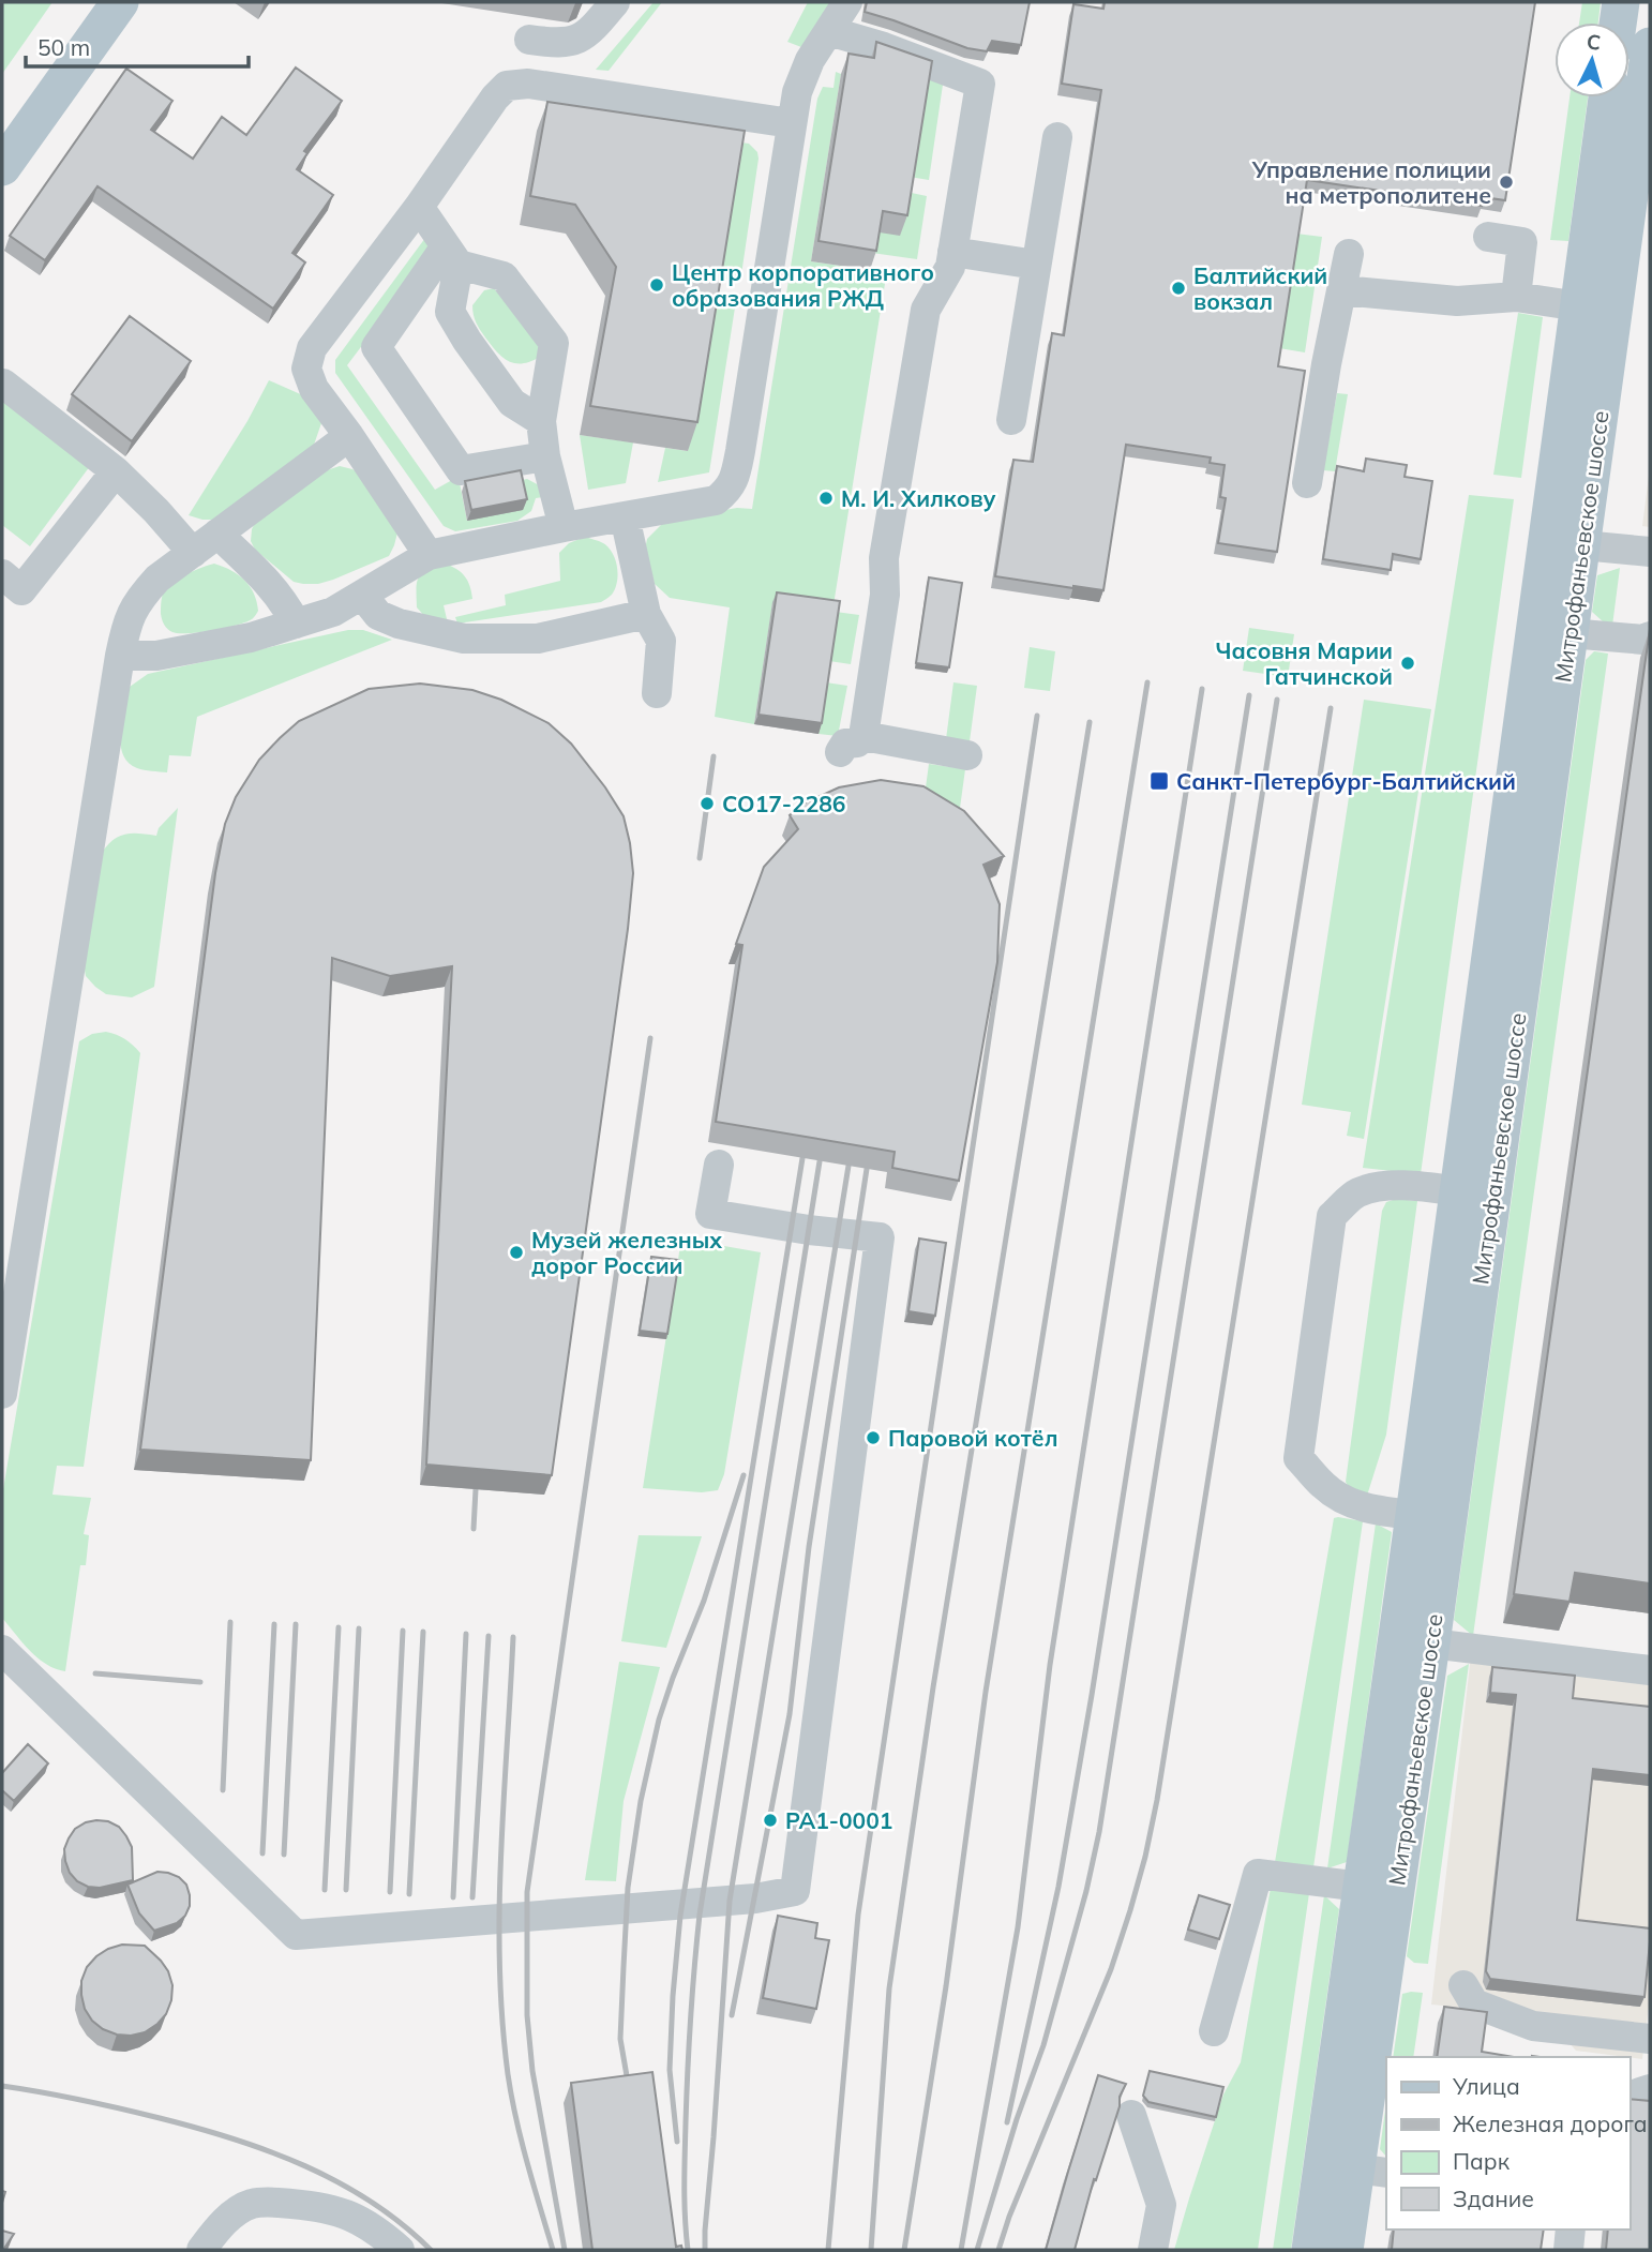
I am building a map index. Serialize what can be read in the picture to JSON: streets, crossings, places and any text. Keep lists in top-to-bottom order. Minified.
{"streets":{"main road":["Митрофаньевское шоссе"]},"places":{"other":["Управление полиции на метрополитене","Центр корпоративного образования РЖД","Балтийский вокзал","М. И. Хилкову","Часовня Марии Гатчинской","СО17-2286","Музей железных дорог России","Паровой котёл","РА1-0001"],"transit":["Санкт-Петербург-Балтийский"]},"legend":["Улица","Железная дорога","Парк","Здание"],"scale_bar":"50 m","north":"top"}
